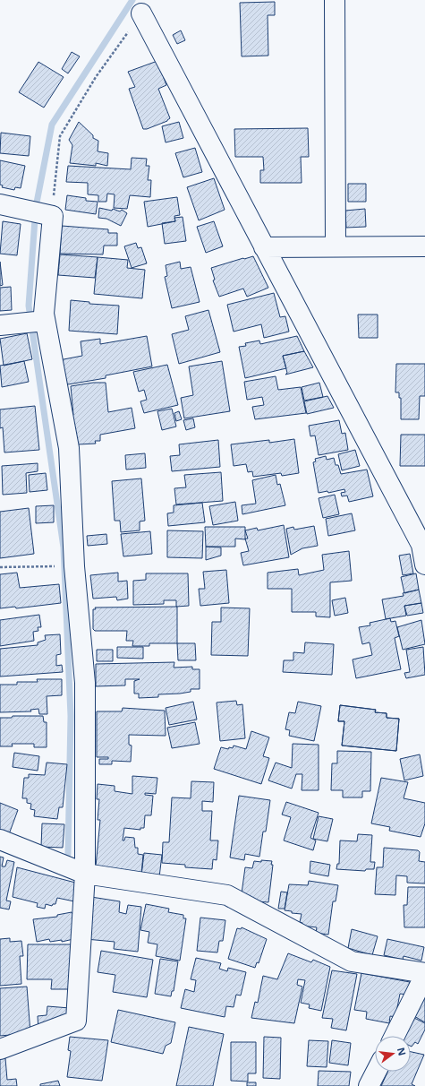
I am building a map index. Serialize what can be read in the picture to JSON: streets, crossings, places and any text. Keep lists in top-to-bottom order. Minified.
{"north":"right"}
